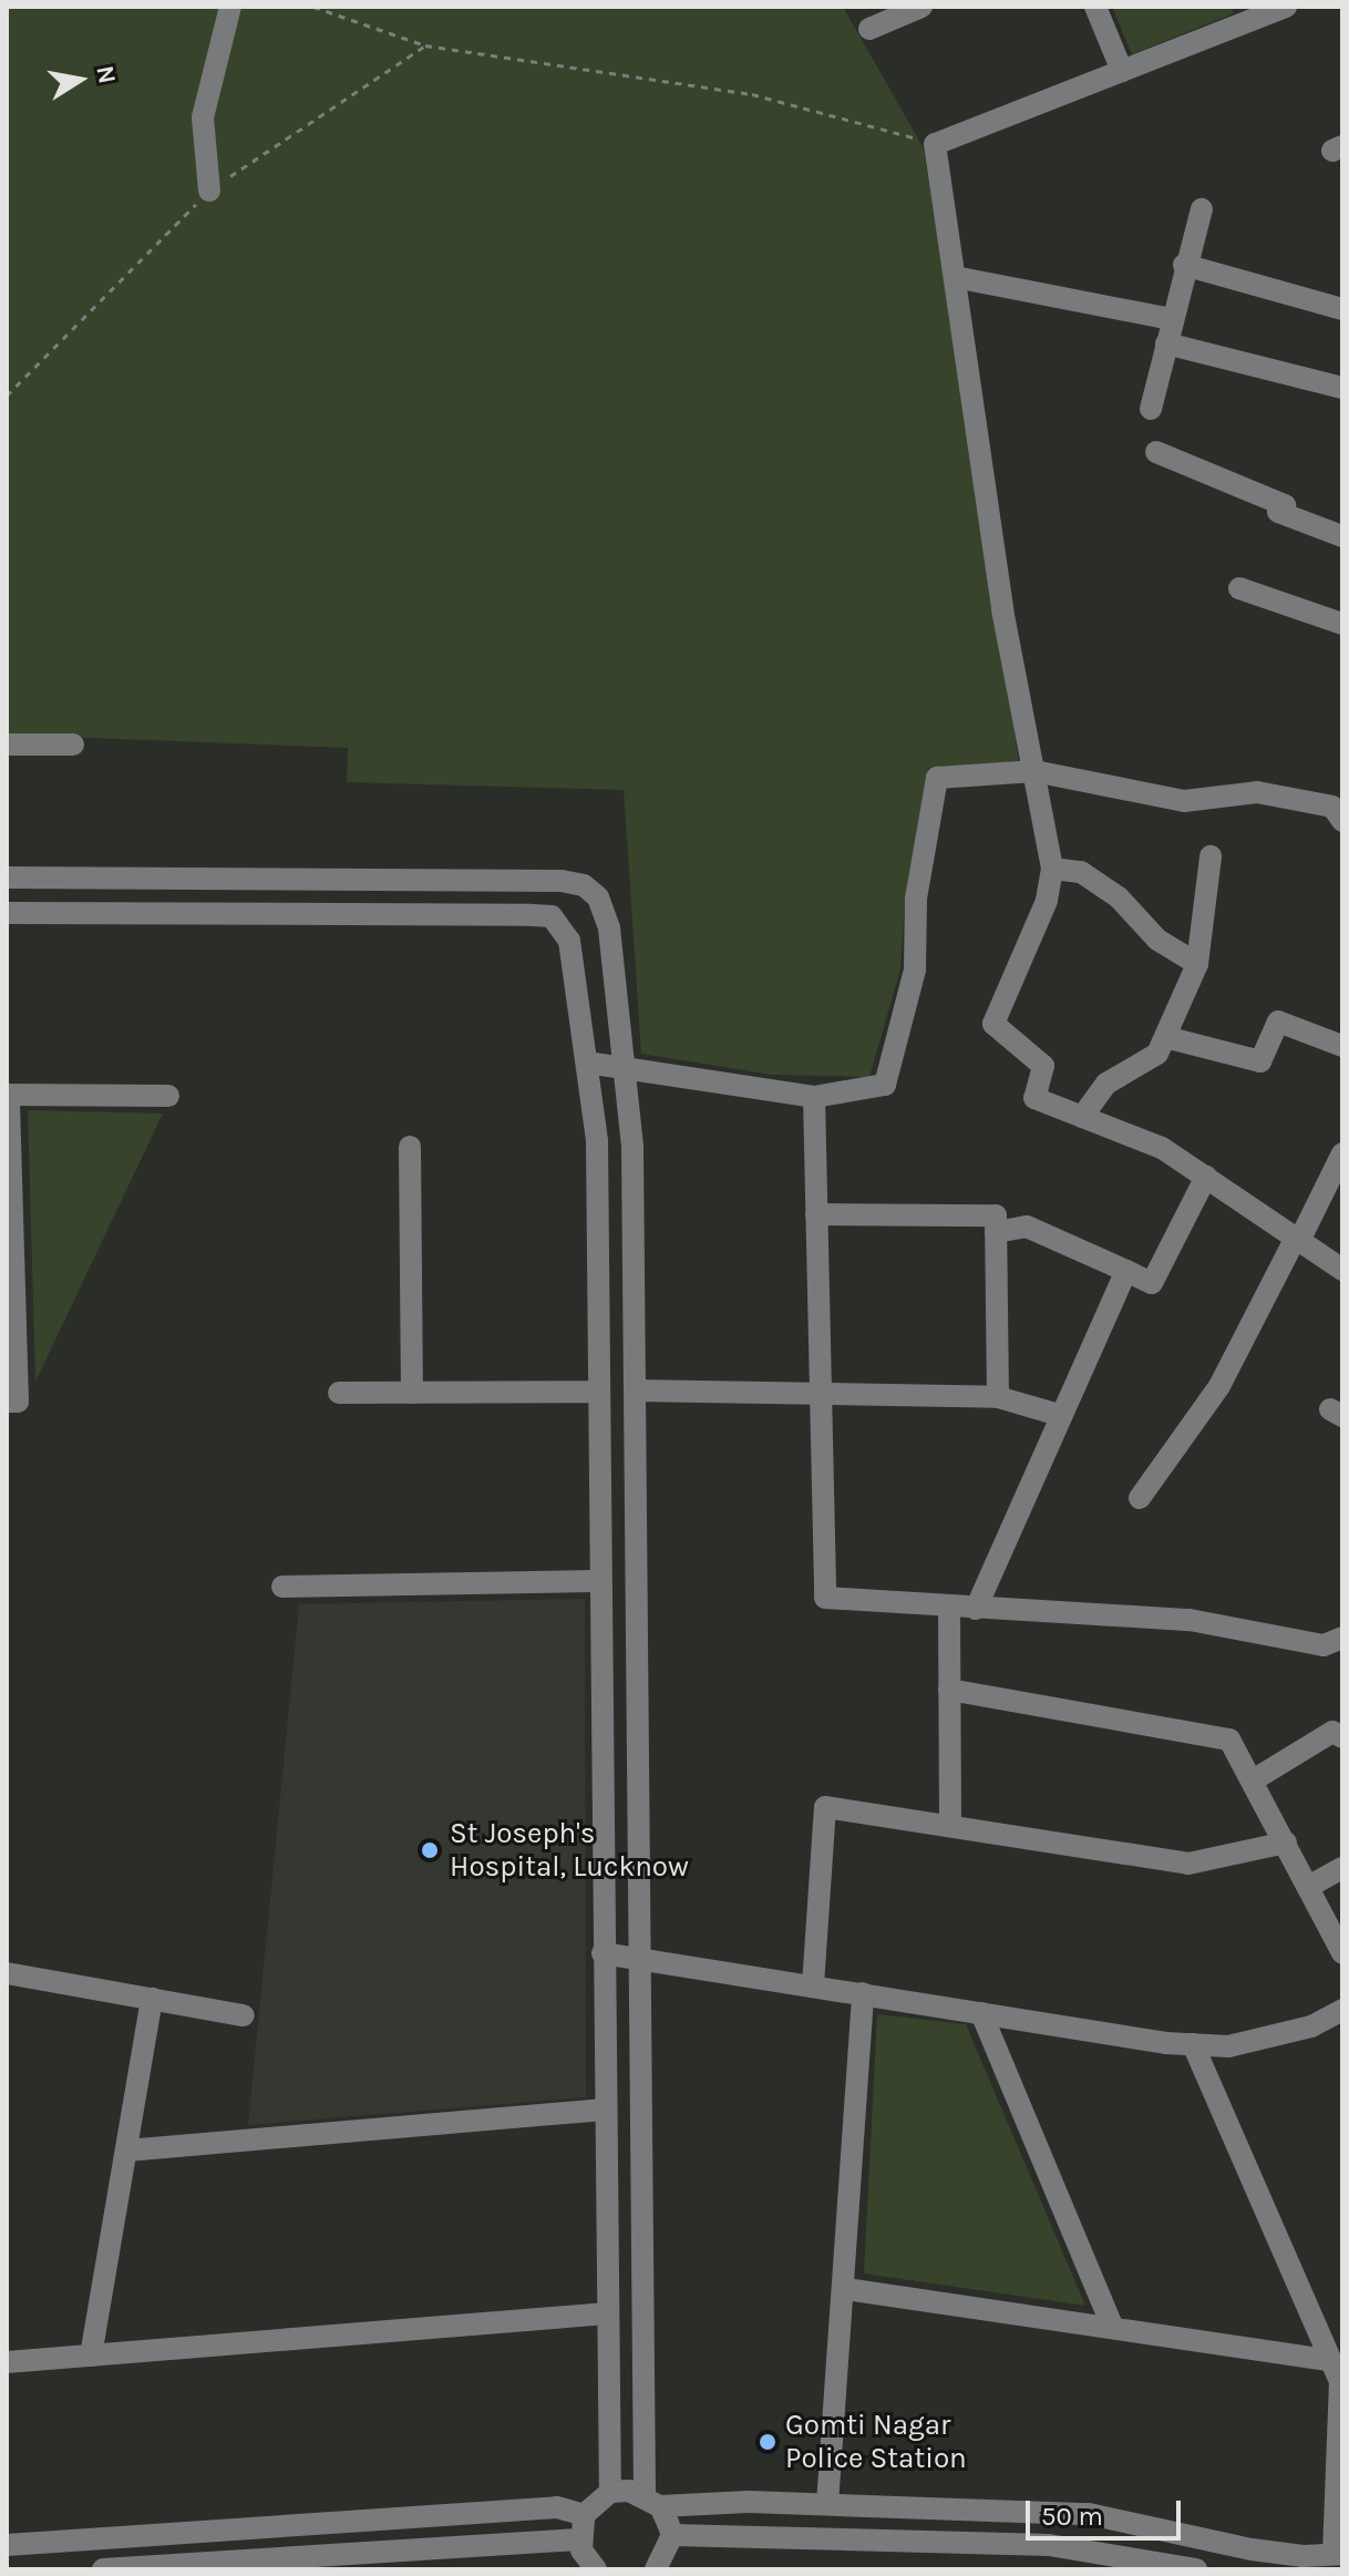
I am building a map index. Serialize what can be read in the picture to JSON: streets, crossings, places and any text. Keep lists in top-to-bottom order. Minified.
{"places":["St Joseph's Hospital, Lucknow","Gomti Nagar Police Station"],"scale_bar":"50 m","north":"right"}
